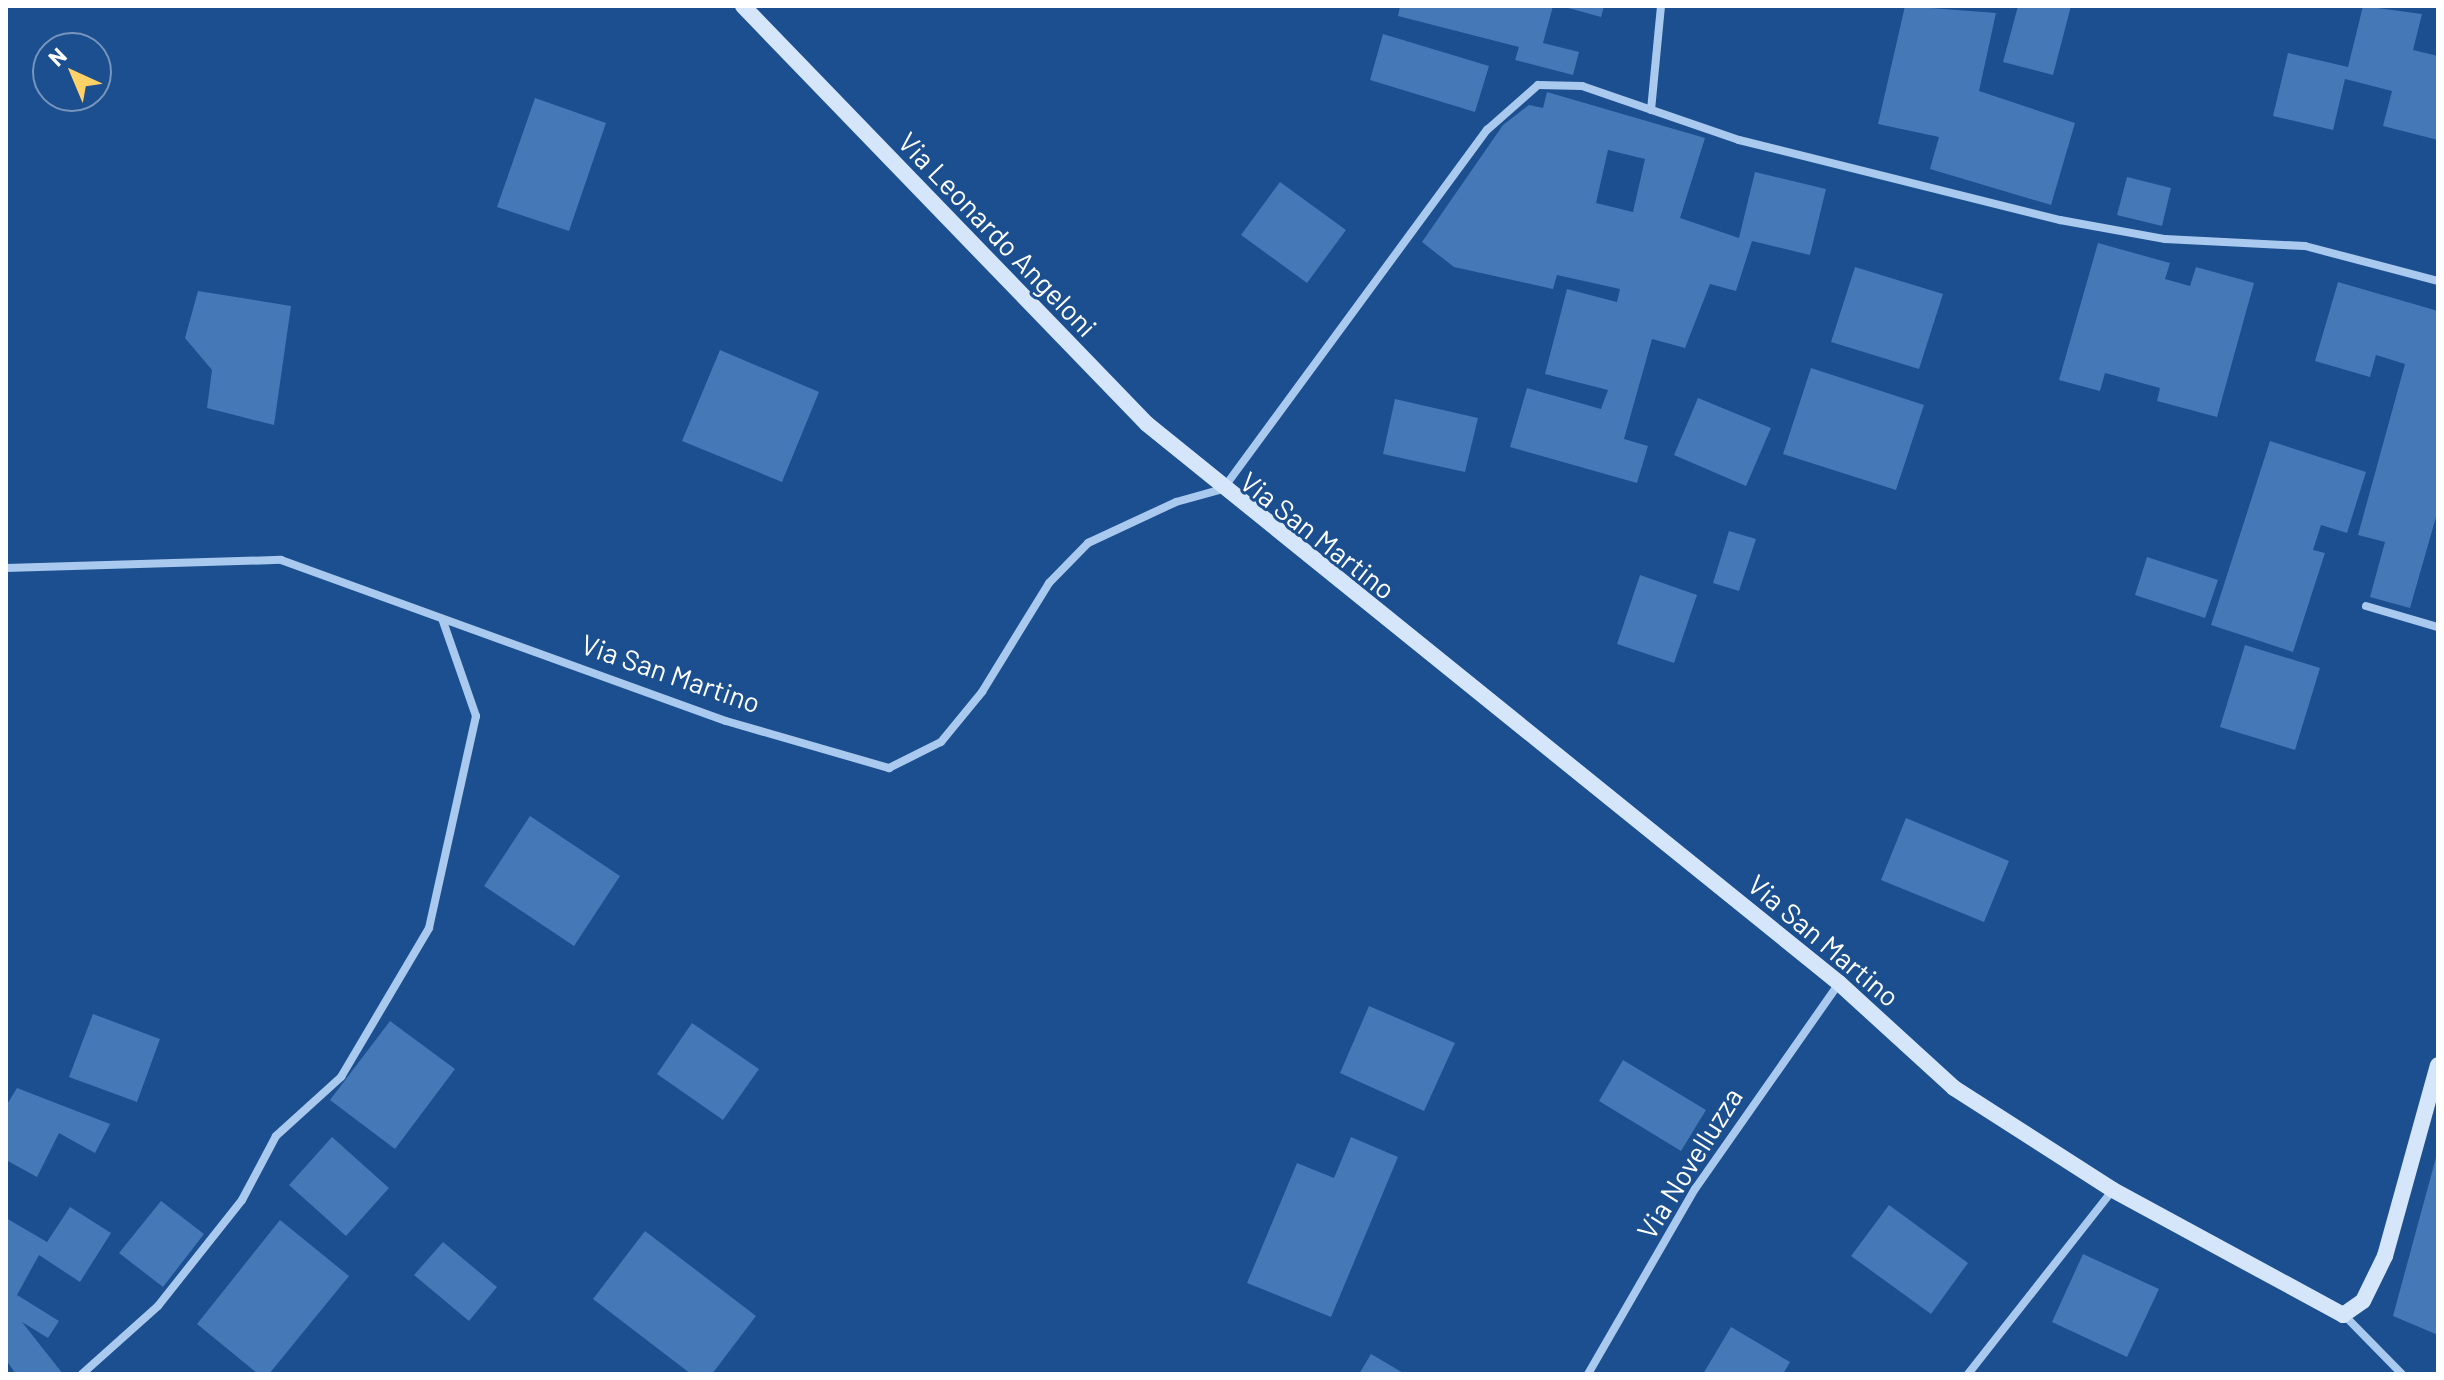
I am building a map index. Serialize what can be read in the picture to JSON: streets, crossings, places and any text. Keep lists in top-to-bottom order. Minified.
{"streets":{"street":["Via Leonardo Angeloni","Via San Martino","Via Novelluzza"]},"crossings":[["Via Leonardo Angeloni","Via San Martino"],["Via San Martino","Via Novelluzza"]],"north":"top left"}
